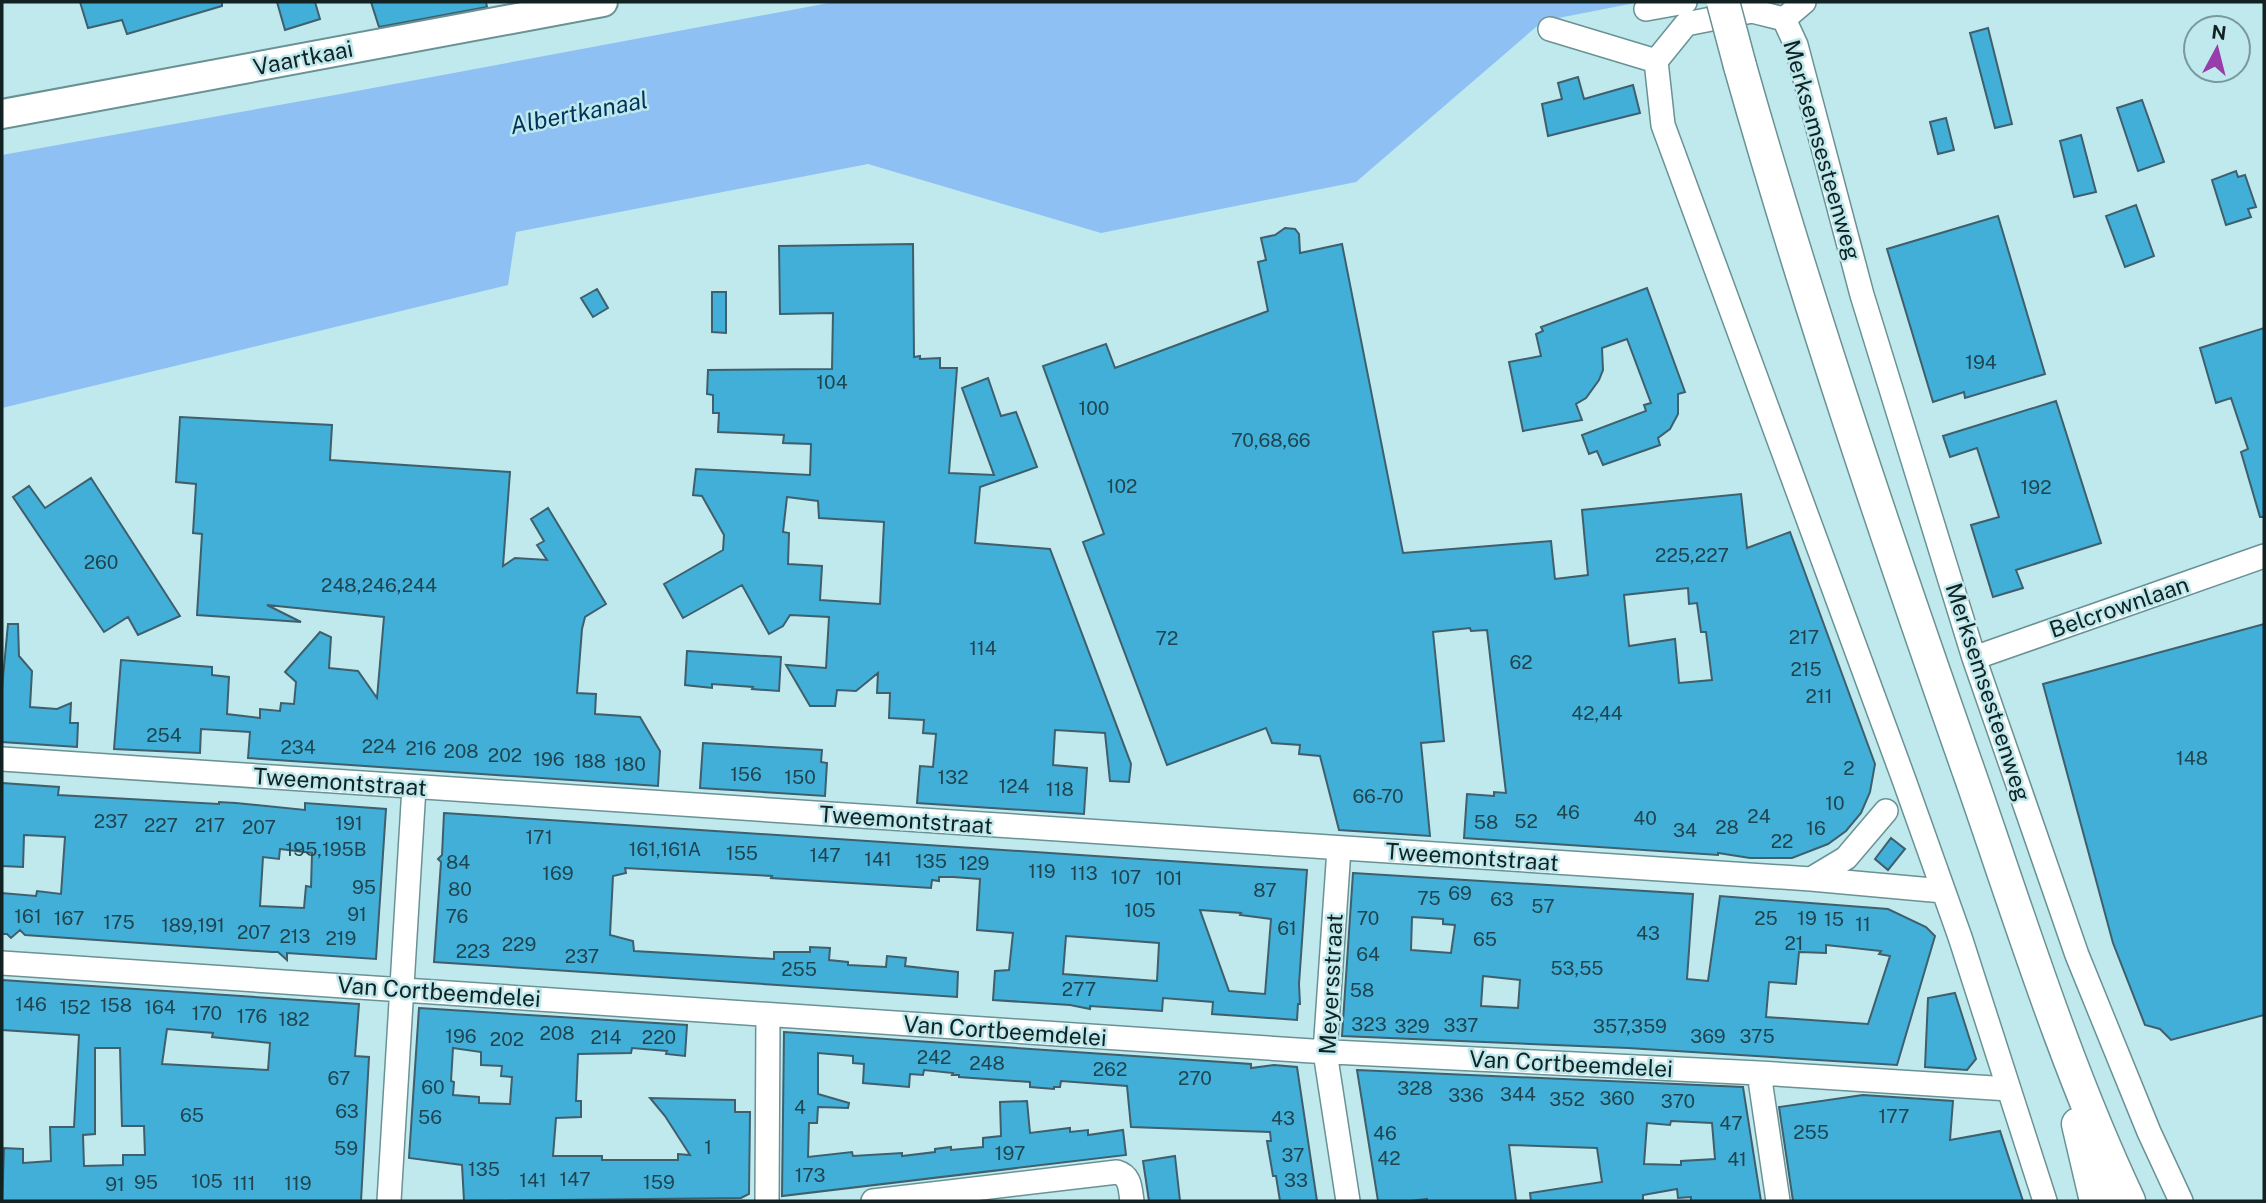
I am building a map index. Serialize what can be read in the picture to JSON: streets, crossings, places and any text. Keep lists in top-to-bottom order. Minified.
{"streets":{"main road":["Merksemsesteenweg"],"street":["Vaartkaai","Belcrownlaan","Tweemontstraat","Meyersstraat","Van Cortbeemdelei"]},"crossings":[["Merksemsesteenweg","Belcrownlaan"],["Tweemontstraat","Meyersstraat"],["Meyersstraat","Van Cortbeemdelei"]],"water":["Albertkanaal"],"house_numbers":["194","104","100","70,68,66","102","192","225,227","260","248,246,244","217","72","114","62","215","211","42,44","254","224","234","216","208","202","148","196","188","180","2","156","150","132","124","118","66-70","10","46","24","40","237","52","58","191","227","217","207","28","16","34","171","22","195,195B","161,161A","155","147","141","135","84","129","119","169","113","107","101","95","80","87","69","75","63","57","105","91","161","76","167","70","25","19","15","175","11","189,191","61","207","43","213","219","65","21","229","223","64","237","53,55","255","277","58","146","158","152","164","170","176","182","323","337","329","357,359","208","196","369","375","214","220","202","242","248","262","67","270","60","328","344","336","360","352","370","4","63","65","177","56","43","47","255","46","1","59","197","37","42","41","135","173","147","141","33","105","95","159","111","119","91"],"north":"top"}
